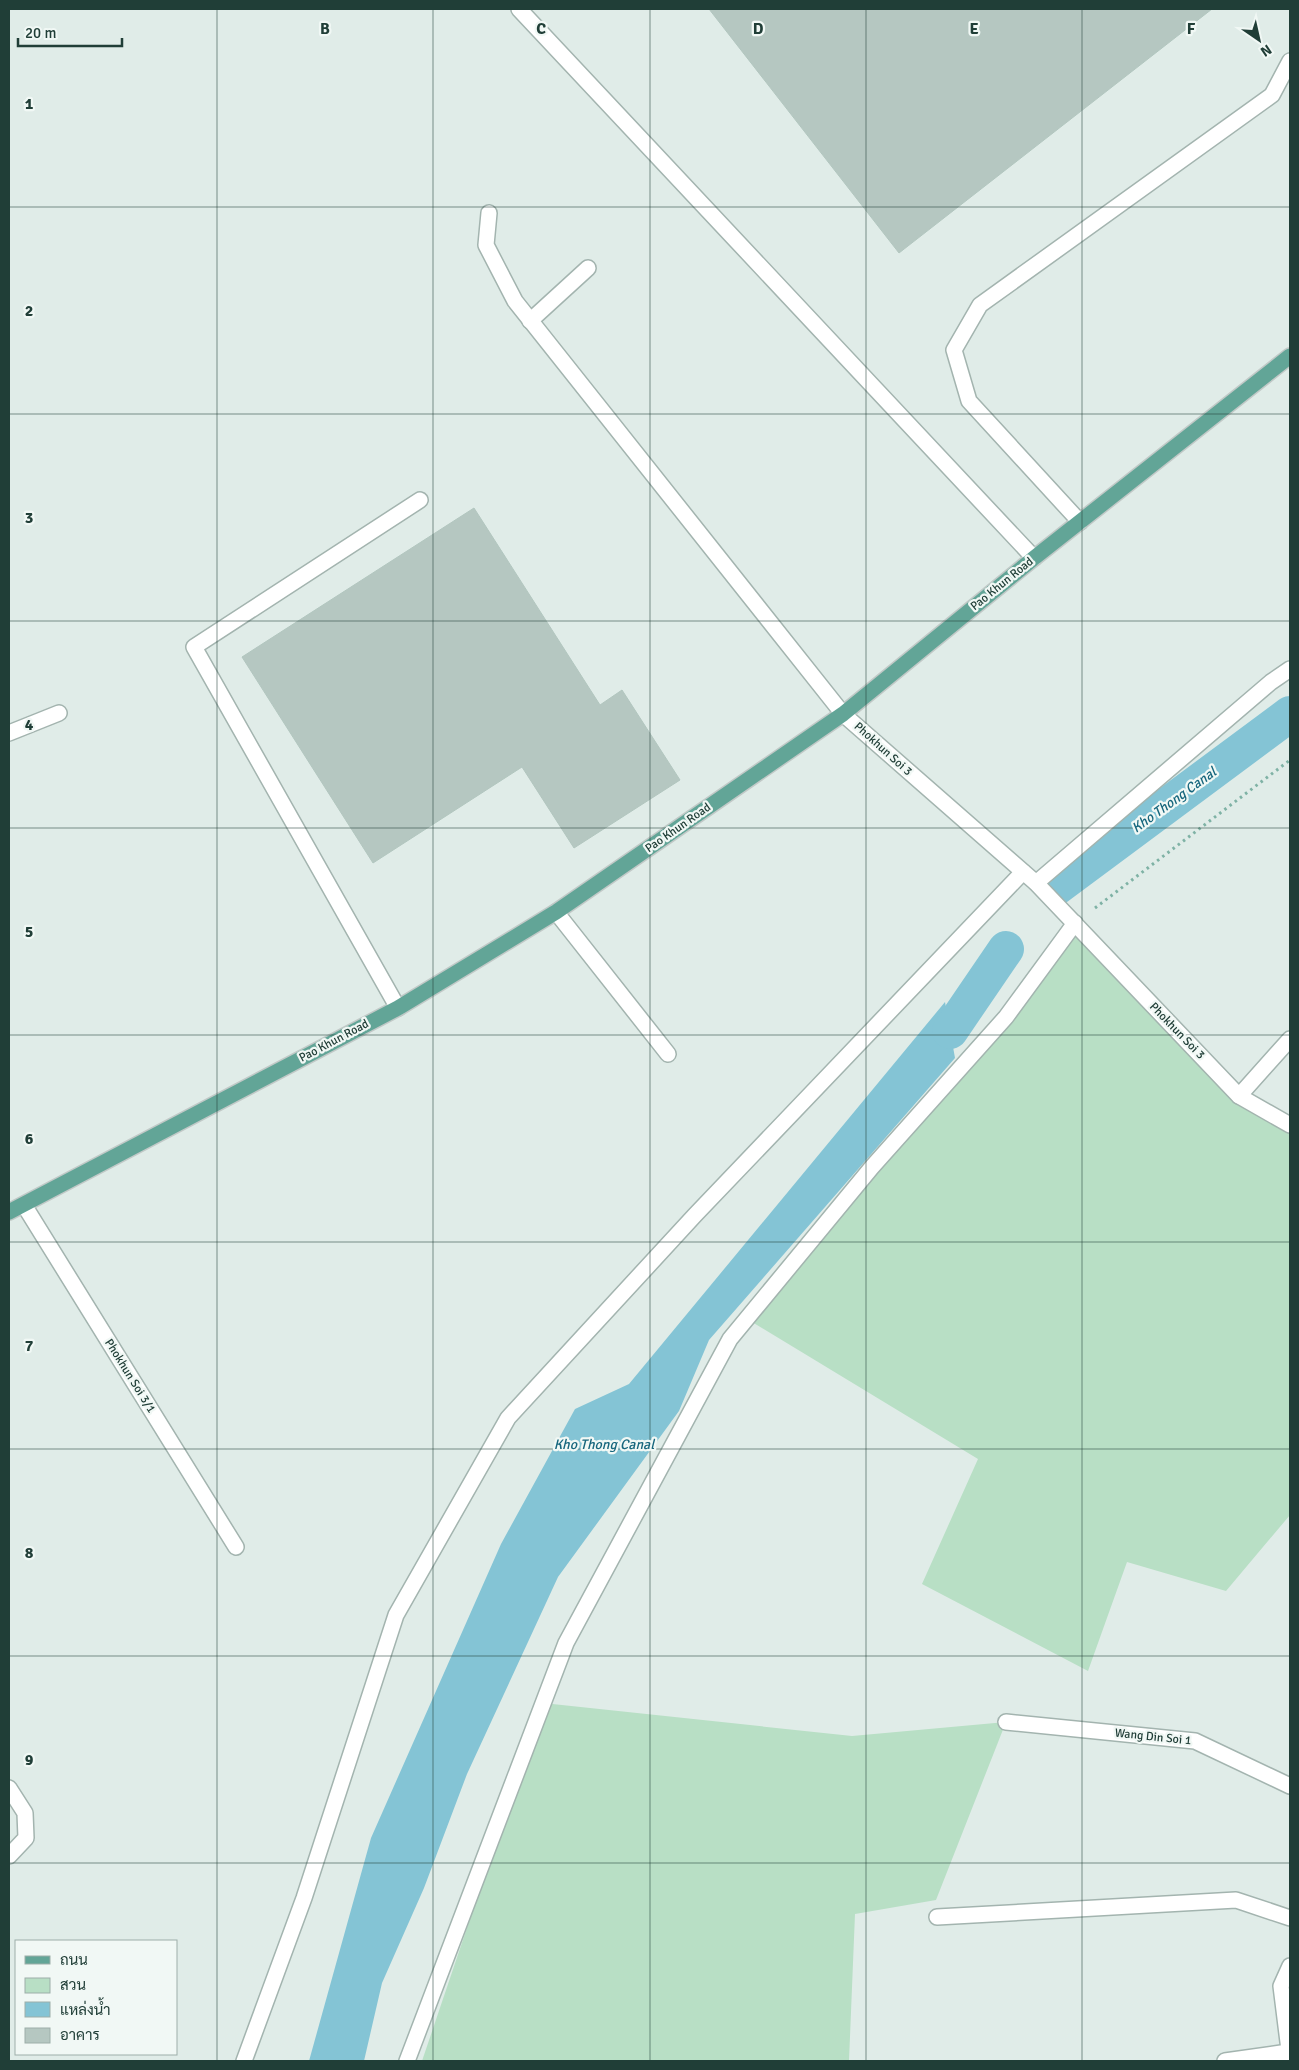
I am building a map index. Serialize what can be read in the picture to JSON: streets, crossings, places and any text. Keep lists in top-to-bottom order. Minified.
{"streets":{"main road":["Pao Khun Road"],"street":["Phokhun Soi 3","Phokhun Soi 3/1","Wang Din Soi 1"]},"crossings":[["Pao Khun Road","Phokhun Soi 3"],["Pao Khun Road","Phokhun Soi 3/1"]],"water":["Kho Thong Canal"],"legend":["ถนน","สวน","แหล่งน้ำ","อาคาร"],"scale_bar":"20 m","north":"bottom right","grid":{"columns":["B","C","D","E","F"],"rows":["1","2","3","4","5","6","7","8","9"]}}
